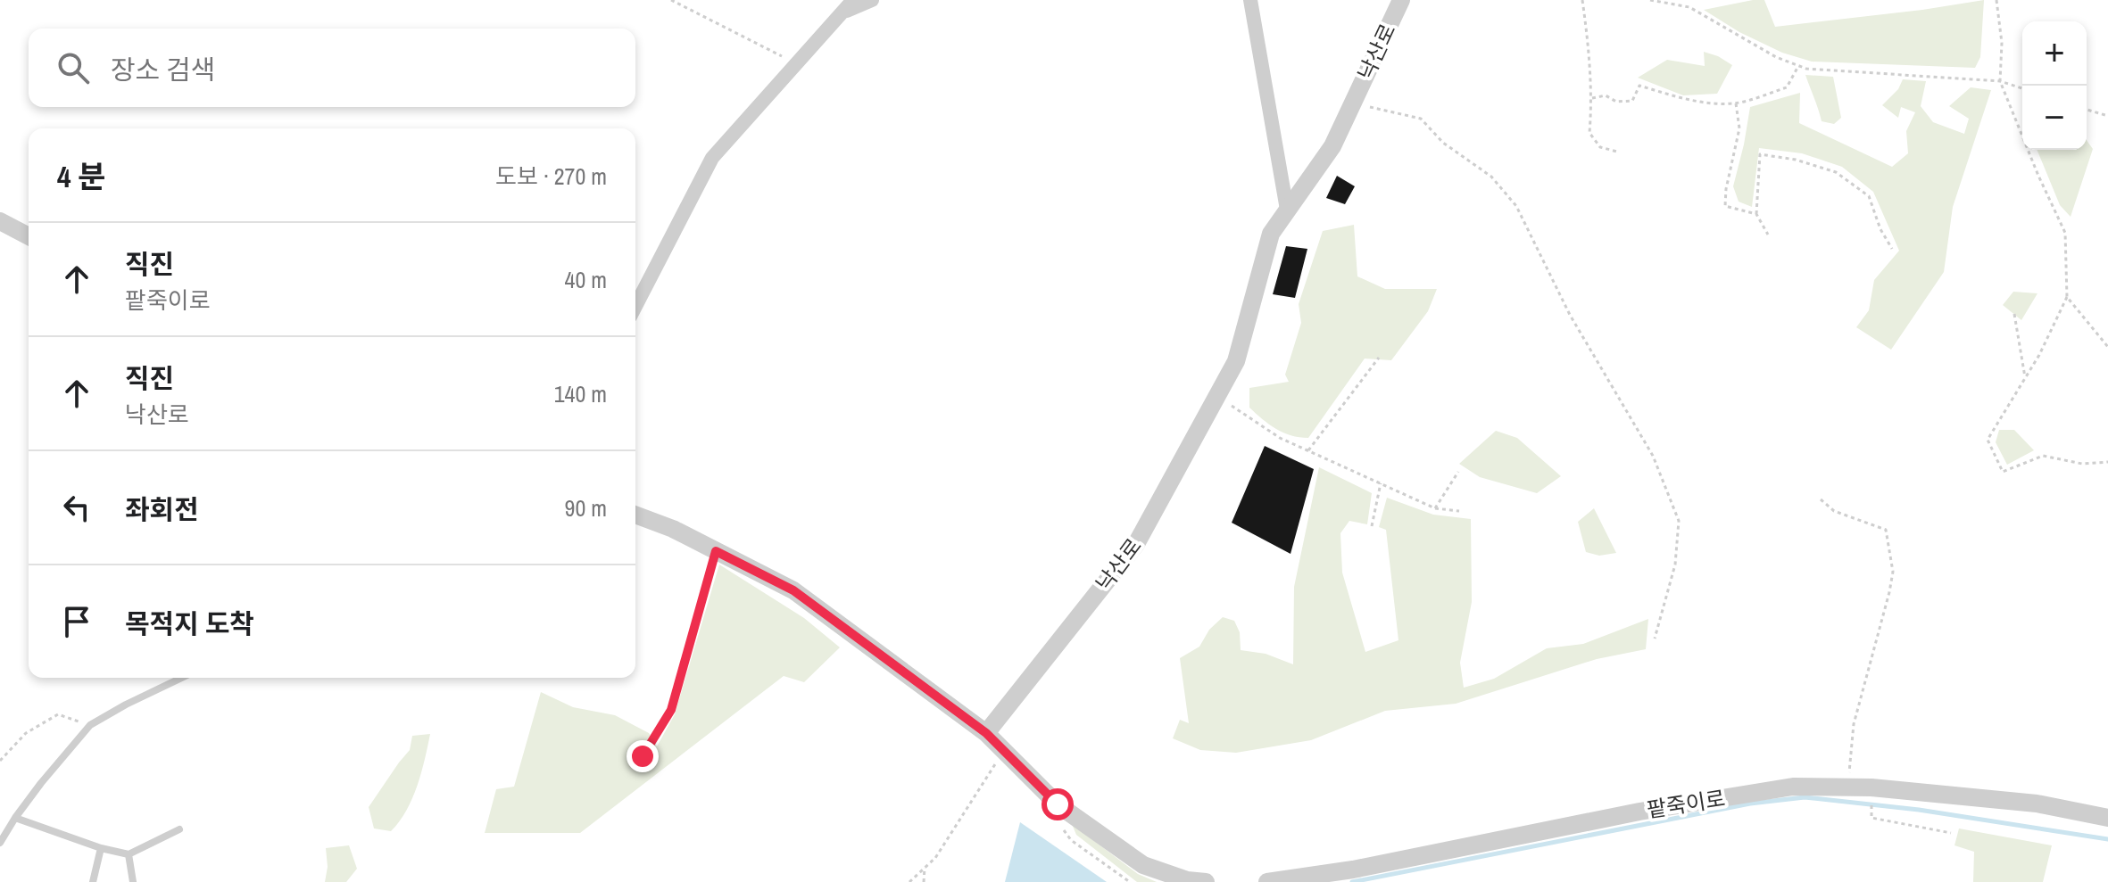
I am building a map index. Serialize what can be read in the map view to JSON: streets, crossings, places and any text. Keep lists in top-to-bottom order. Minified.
{"streets":{"street":["낙산로","팥죽이로"]},"page":{"map_buttons":["+","−"],"search":"장소 검색","heading":["4 분","도보 · 270 m"],"list":[["직진","팥죽이로","40 m"],["직진","낙산로","140 m"],["좌회전","90 m"],"목적지 도착"]}}
